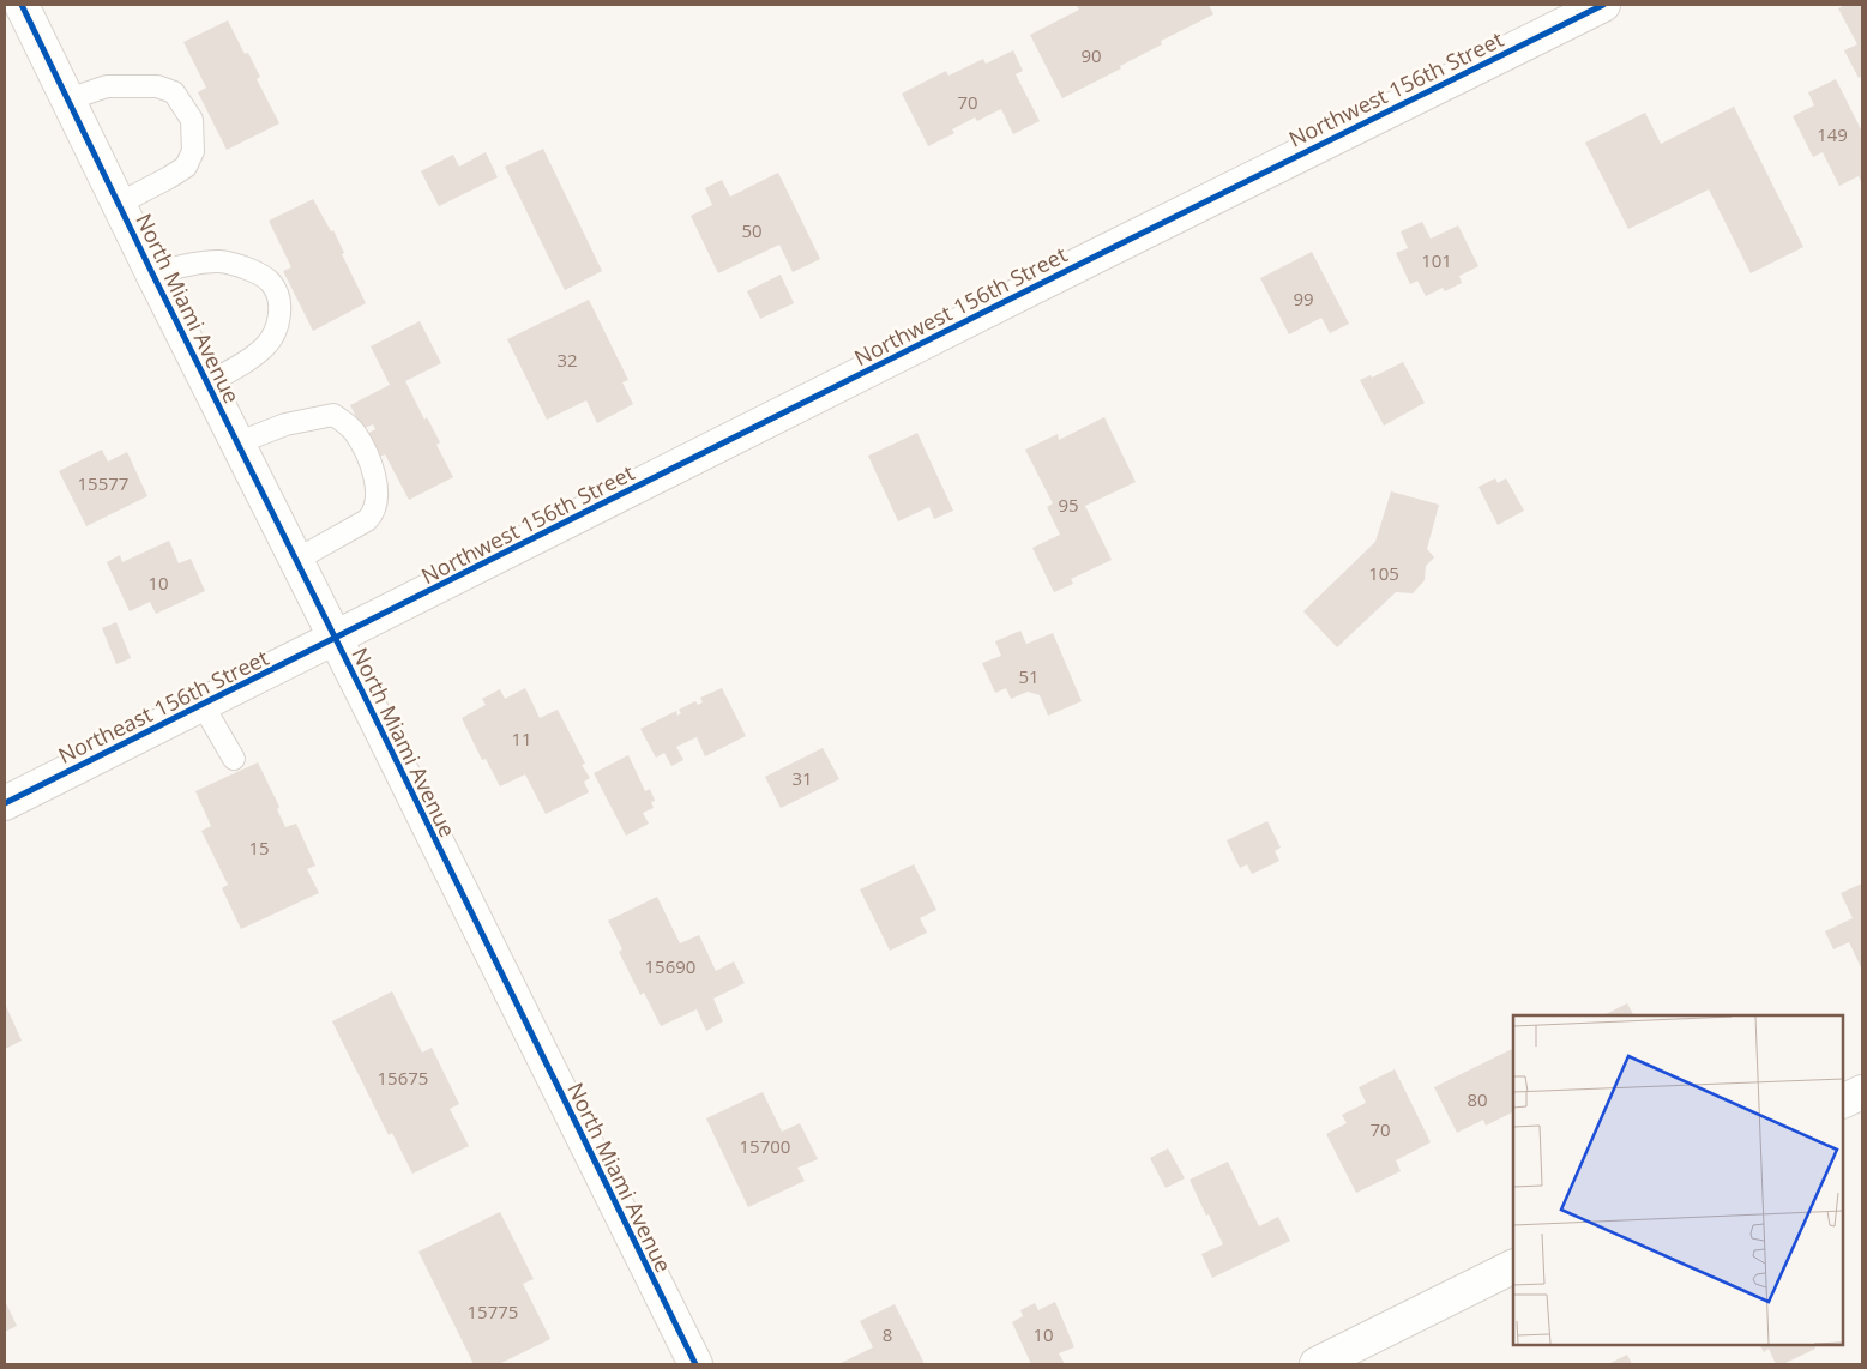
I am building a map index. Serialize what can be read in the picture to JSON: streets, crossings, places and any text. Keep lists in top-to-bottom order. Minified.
{"streets":{"street":["Northwest 156th Street","North Miami Avenue","Northeast 156th Street"]},"crossings":[["Northwest 156th Street","North Miami Avenue"],["Northwest 156th Street","Northeast 156th Street"],["North Miami Avenue","Northeast 156th Street"]],"house_numbers":["90","70","149","50","101","99","32","15577","95","105","10","51","11","31","15","15690","15675","80","70","15700","15775","8","10"]}
